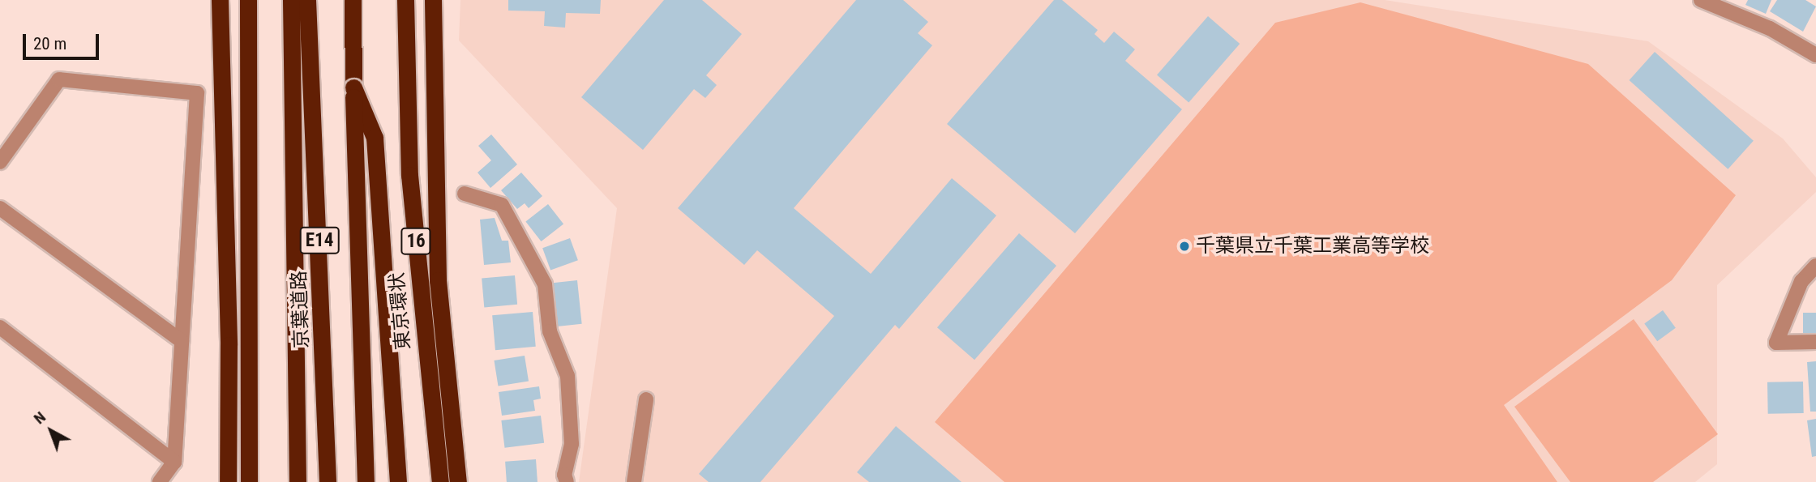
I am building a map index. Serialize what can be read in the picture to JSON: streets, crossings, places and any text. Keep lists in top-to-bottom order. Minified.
{"streets":{"highway":["E14","16","京葉道路","東京環状"]},"crossings":[["16","東京環状"]],"places":["千葉県立千葉工業高等学校"],"scale_bar":"20 m","north":"top left"}
